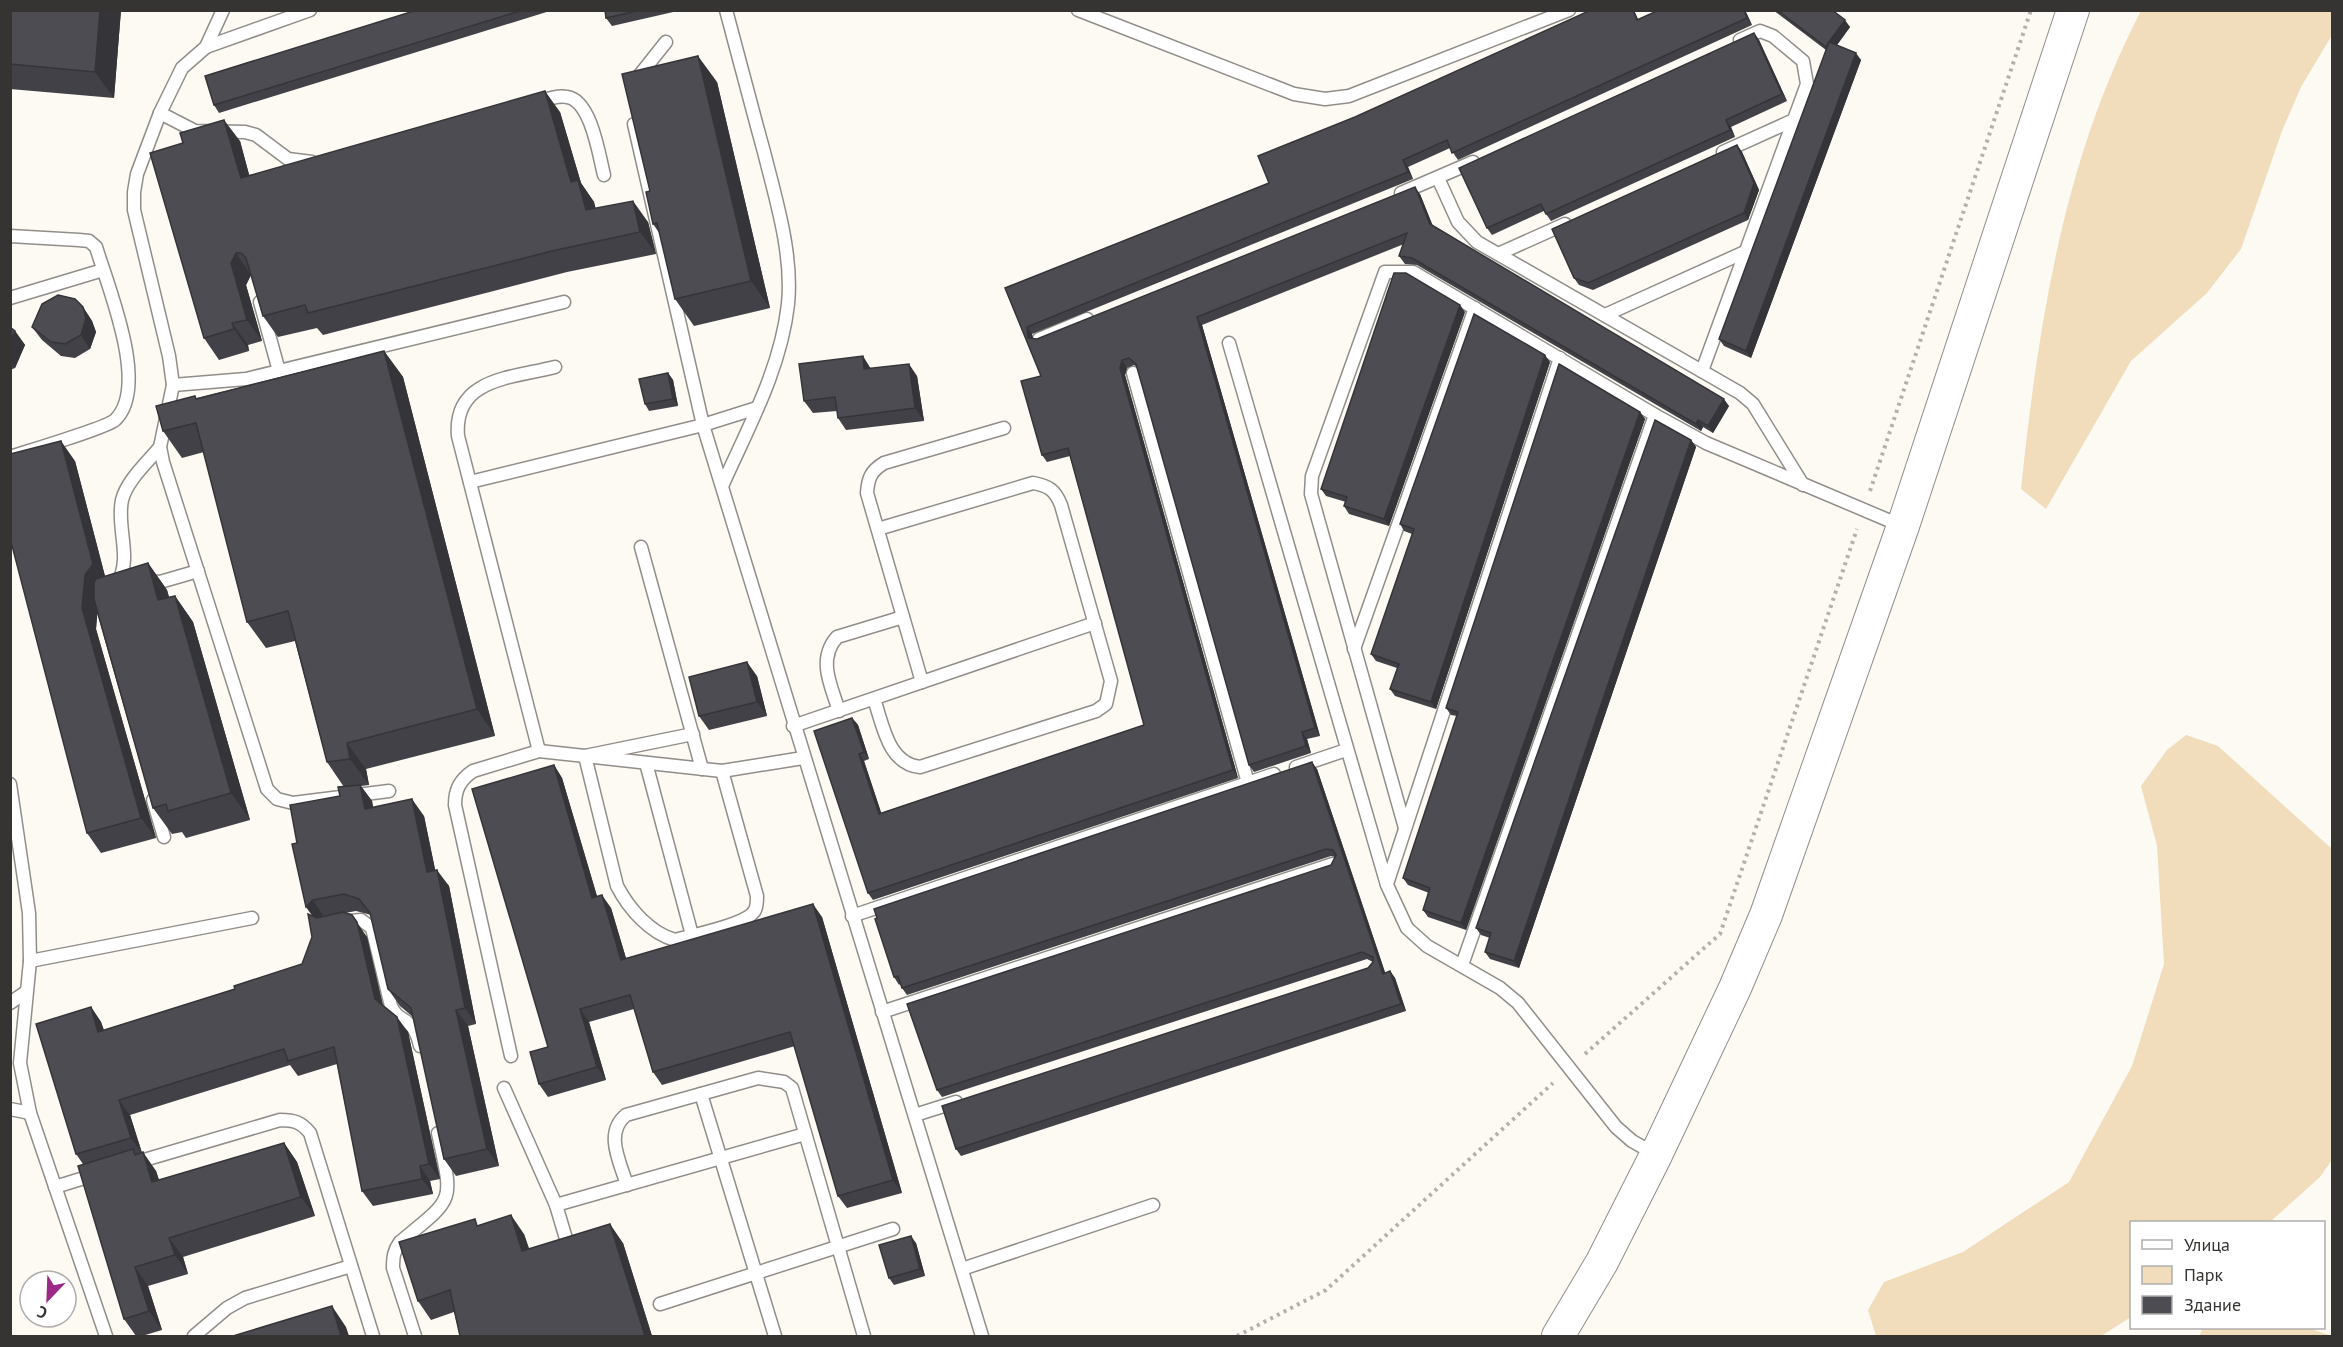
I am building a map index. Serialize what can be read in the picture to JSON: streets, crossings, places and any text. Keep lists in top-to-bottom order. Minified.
{"legend":["Улица","Парк","Здание"],"north":"bottom left"}
